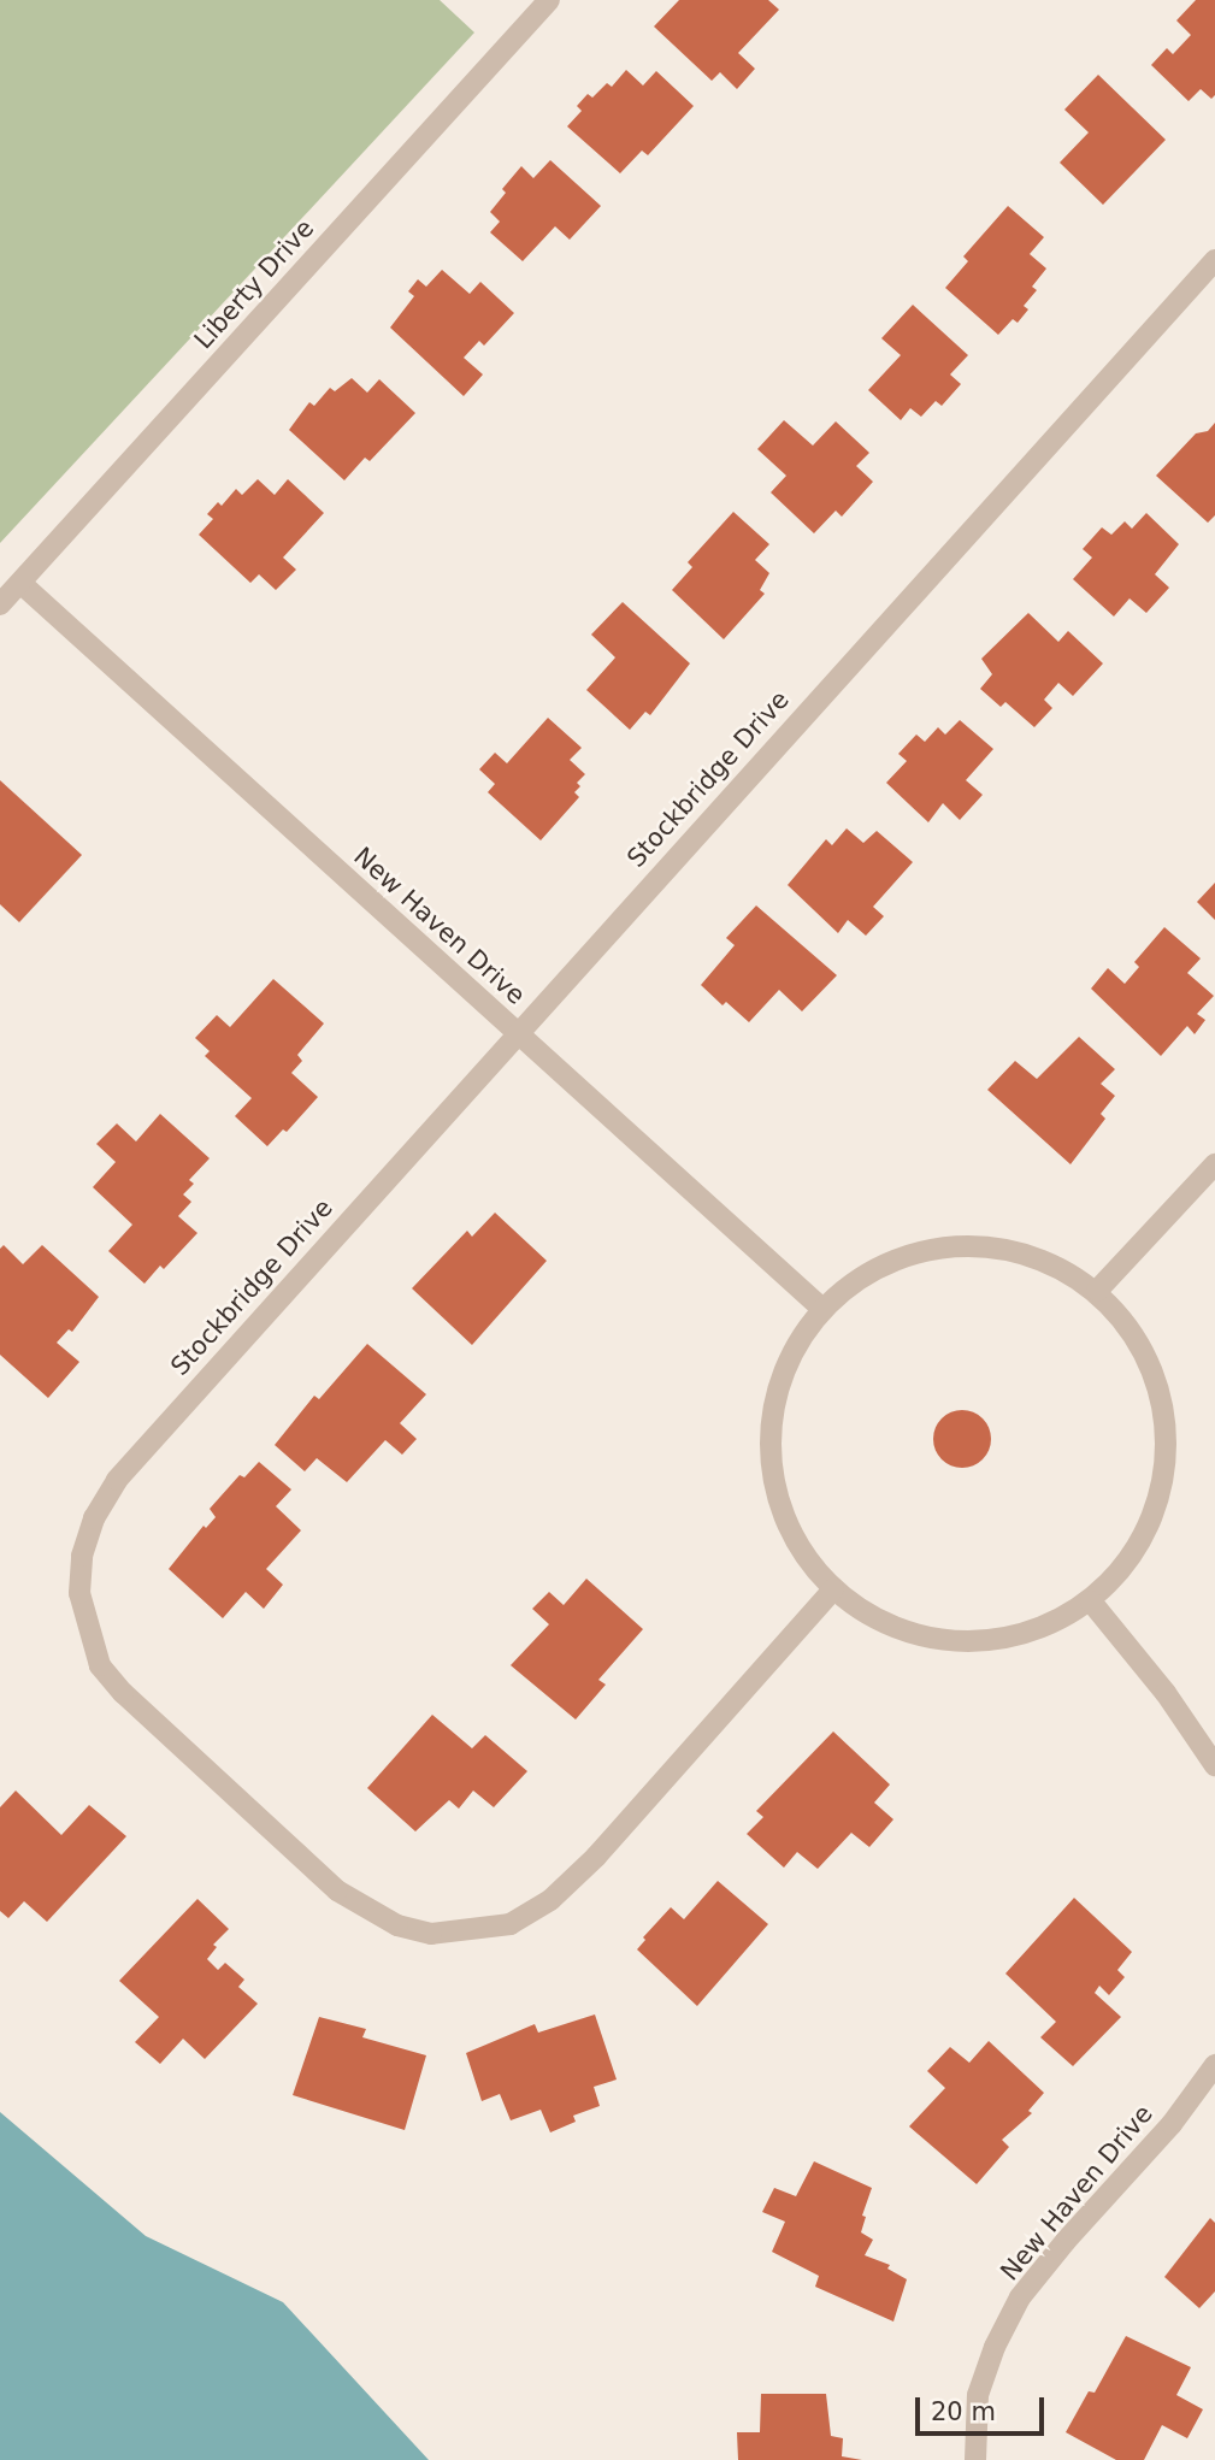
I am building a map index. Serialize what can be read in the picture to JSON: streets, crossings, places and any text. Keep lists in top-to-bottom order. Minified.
{"streets":{"street":["Liberty Drive","Stockbridge Drive","New Haven Drive"]},"crossings":[["Liberty Drive","New Haven Drive"],["Stockbridge Drive","New Haven Drive"]],"scale_bar":"20 m"}
